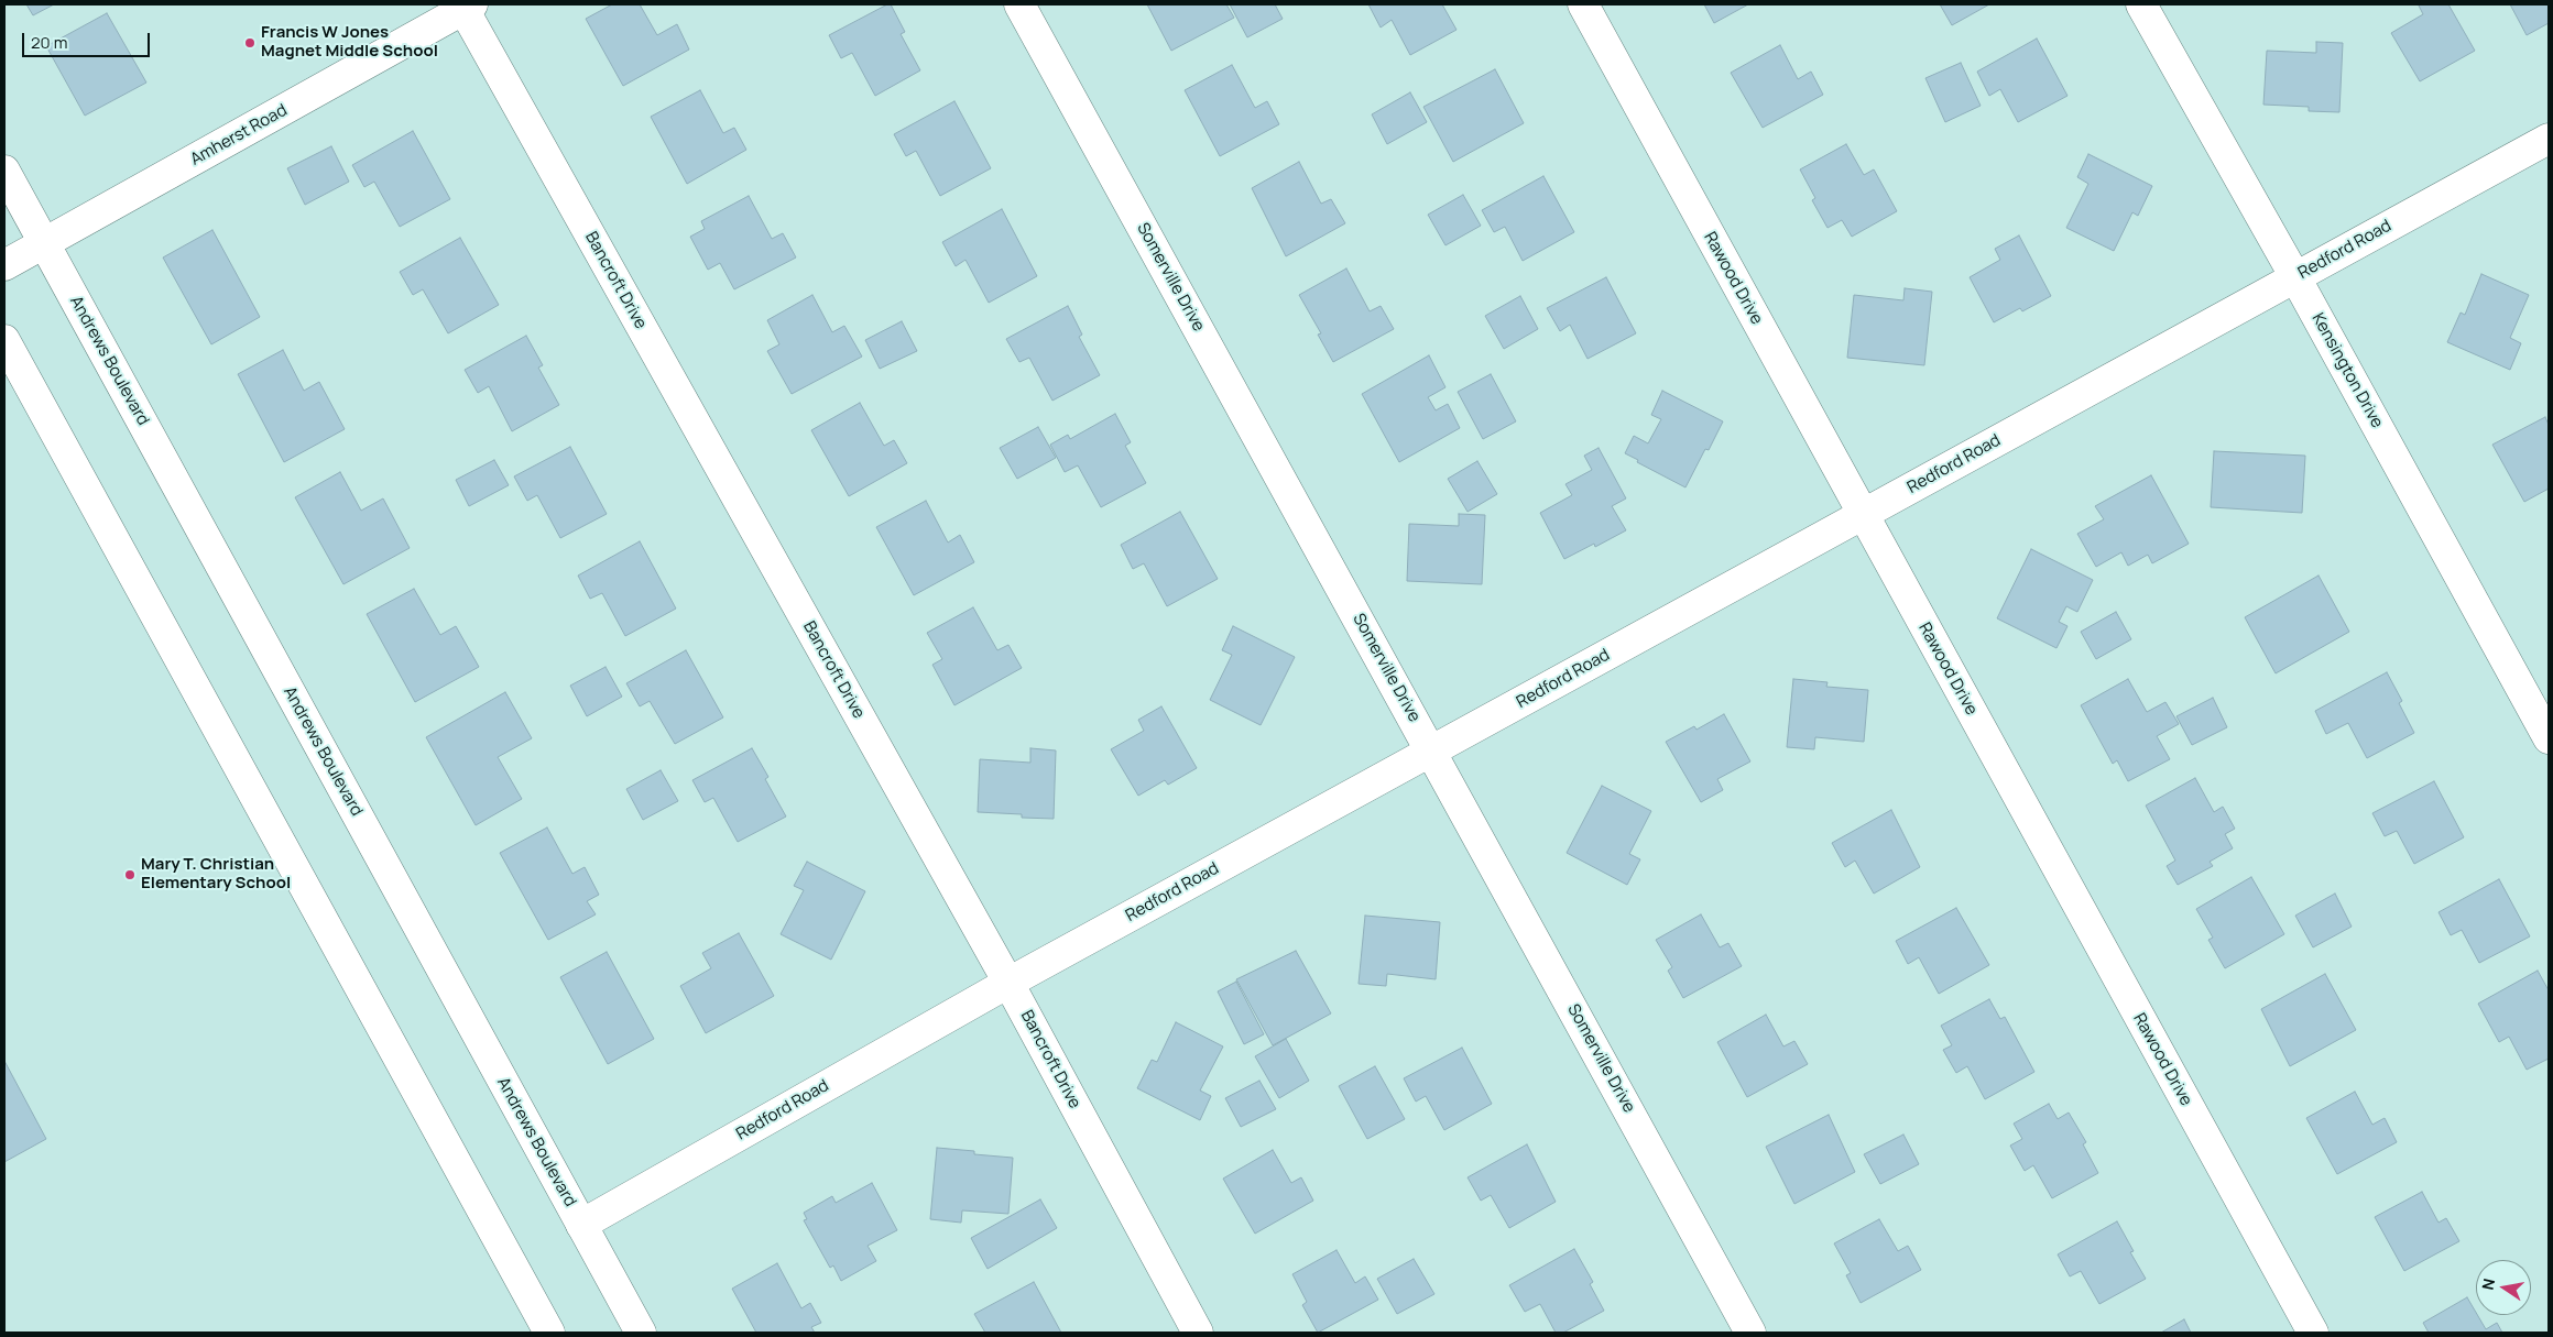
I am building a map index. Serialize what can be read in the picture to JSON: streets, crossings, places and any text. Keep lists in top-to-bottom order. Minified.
{"streets":{"street":["Amherst Road","Redford Road","Somerville Drive","Rawood Drive","Bancroft Drive","Andrews Boulevard","Kensington Drive"]},"crossings":[["Amherst Road","Bancroft Drive"],["Amherst Road","Andrews Boulevard"],["Redford Road","Somerville Drive"],["Redford Road","Rawood Drive"],["Redford Road","Bancroft Drive"],["Redford Road","Andrews Boulevard"],["Redford Road","Kensington Drive"]],"places":["Francis W Jones Magnet Middle School","Mary T. Christian Elementary School"],"scale_bar":"20 m","north":"left"}
